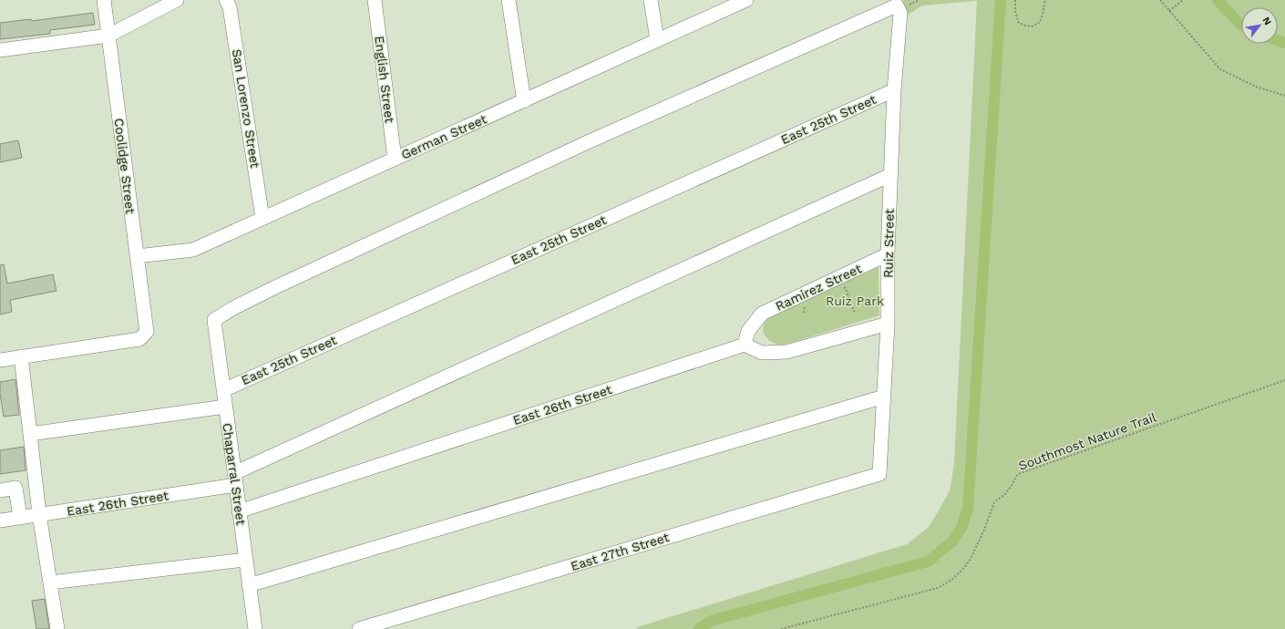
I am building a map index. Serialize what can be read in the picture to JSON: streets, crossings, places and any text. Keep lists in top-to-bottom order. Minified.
{"streets":{"street":["English Street","San Lorenzo Street","East 25th Street","German Street","Coolidge Street","Ruiz Street","Ramirez Street","East 26th Street","Chaparral Street","East 27th Street"],"path":["Southmost Nature Trail"]},"crossings":[["English Street","German Street"],["San Lorenzo Street","German Street"],["East 25th Street","Ruiz Street"],["East 25th Street","Chaparral Street"],["German Street","Coolidge Street"],["Ruiz Street","Ramirez Street"],["Ruiz Street","East 26th Street"],["Ruiz Street","Chaparral Street"],["Ruiz Street","East 27th Street"],["Ramirez Street","East 26th Street"],["East 26th Street","Chaparral Street"]],"parks":["Ruiz Park"],"north":"top right"}
